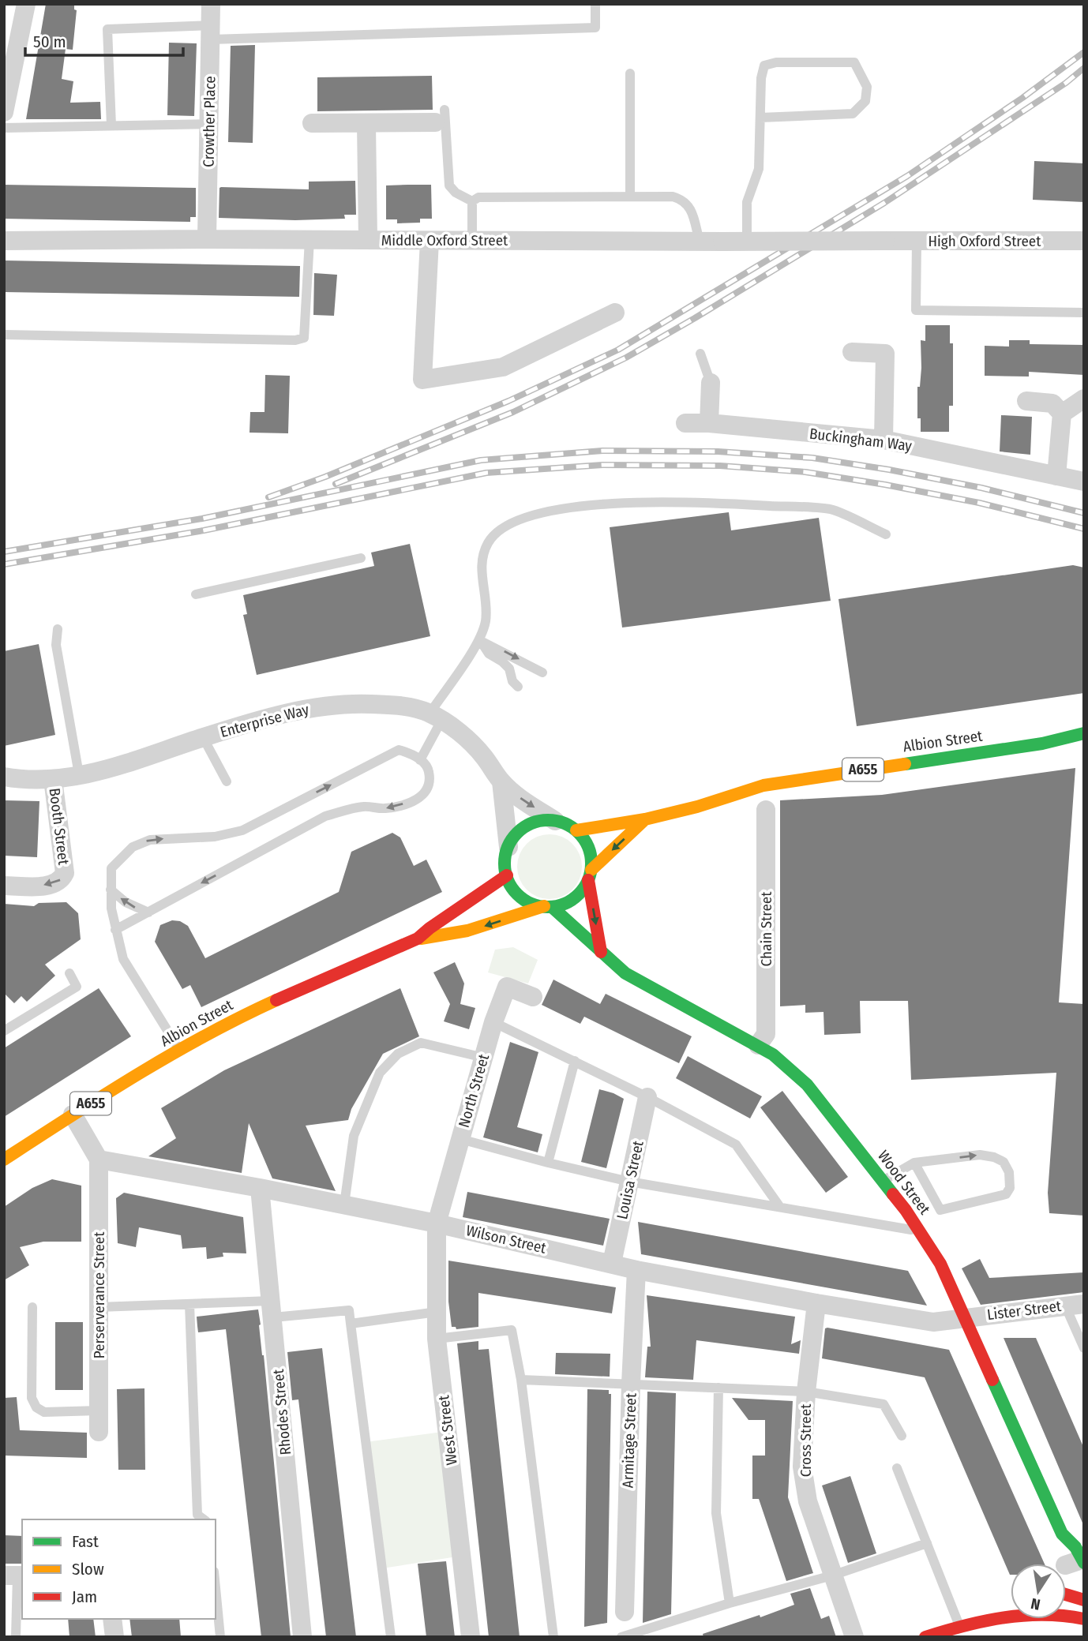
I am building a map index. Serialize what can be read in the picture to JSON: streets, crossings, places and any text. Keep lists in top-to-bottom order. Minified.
{"streets":{"main road":["Albion Street","A655","Wood Street"],"street":["Crowther Place","Middle Oxford Street","High Oxford Street","Buckingham Way","Enterprise Way","Booth Street","Chain Street","North Street","Louisa Street","Wilson Street","Perserverance Street","Lister Street","Rhodes Street","West Street","Armitage Street","Cross Street"]},"crossings":[["Crowther Place","Middle Oxford Street"],["Middle Oxford Street","High Oxford Street"],["Enterprise Way","Albion Street"],["Enterprise Way","A655"],["Enterprise Way","Booth Street"],["Enterprise Way","Wood Street"],["Albion Street","A655"],["Albion Street","Wood Street"],["A655","Wood Street"],["Chain Street","Wood Street"],["North Street","Wilson Street"],["North Street","West Street"],["Louisa Street","Wilson Street"],["Wood Street","Wilson Street"],["Wood Street","Lister Street"],["Wilson Street","Perserverance Street"],["Wilson Street","Lister Street"],["Wilson Street","Rhodes Street"],["Wilson Street","West Street"],["Wilson Street","Armitage Street"],["Wilson Street","Cross Street"]],"legend":["Fast","Slow","Jam"],"scale_bar":"50 m","north":"bottom"}
